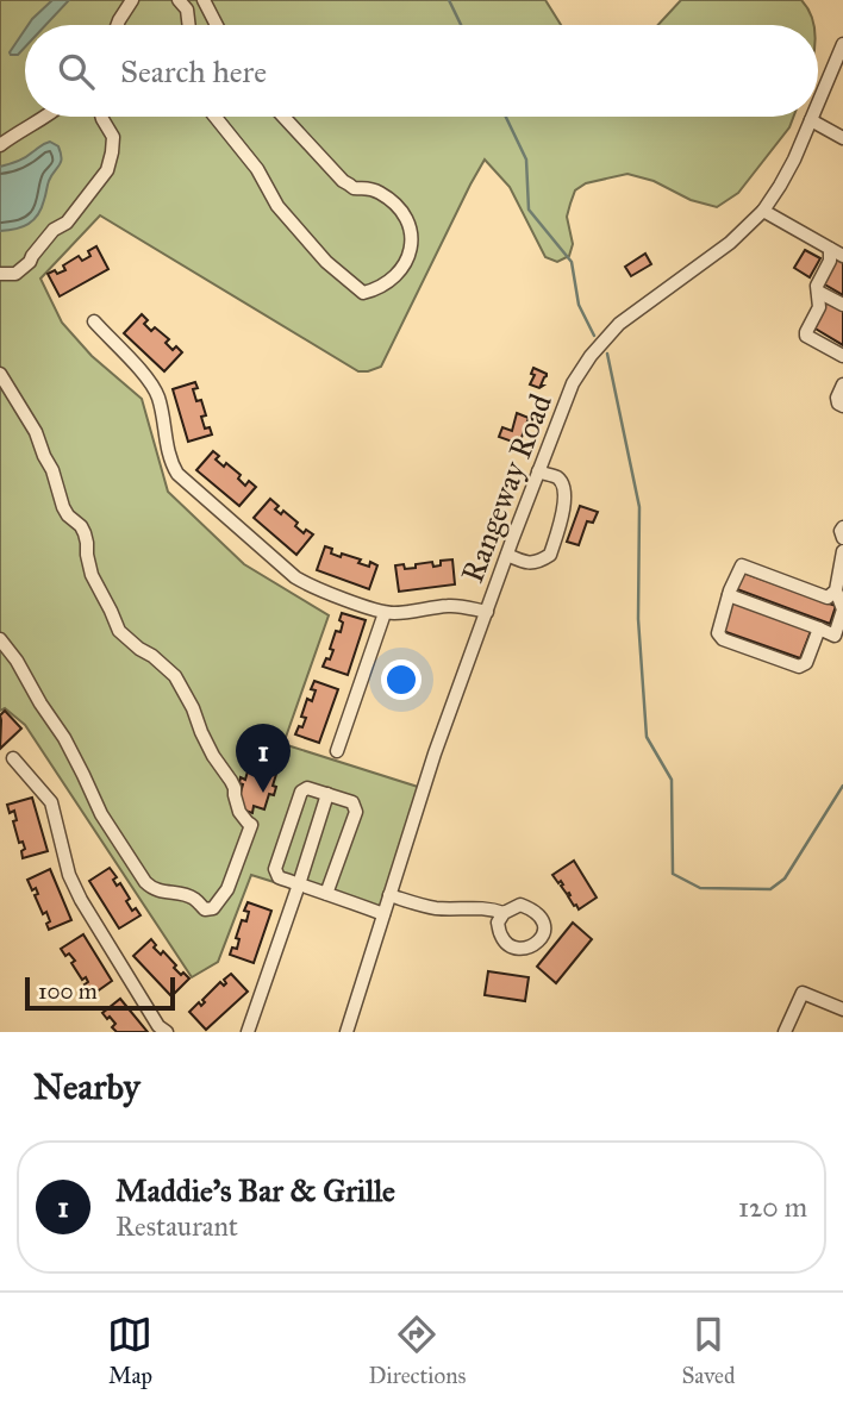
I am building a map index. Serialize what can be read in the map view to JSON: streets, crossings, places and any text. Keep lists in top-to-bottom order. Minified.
{"streets":{"street":["Rangeway Road"]},"scale_bar":"100 m","page":{"search":"Search here","pins":"1","scale":"100 m","heading":"Nearby","list":[{"mark":"1","name":"Maddie's Bar & Grille","note":"Restaurant","value":"120 m"}],"nav":["Map","Directions","Saved"]}}
